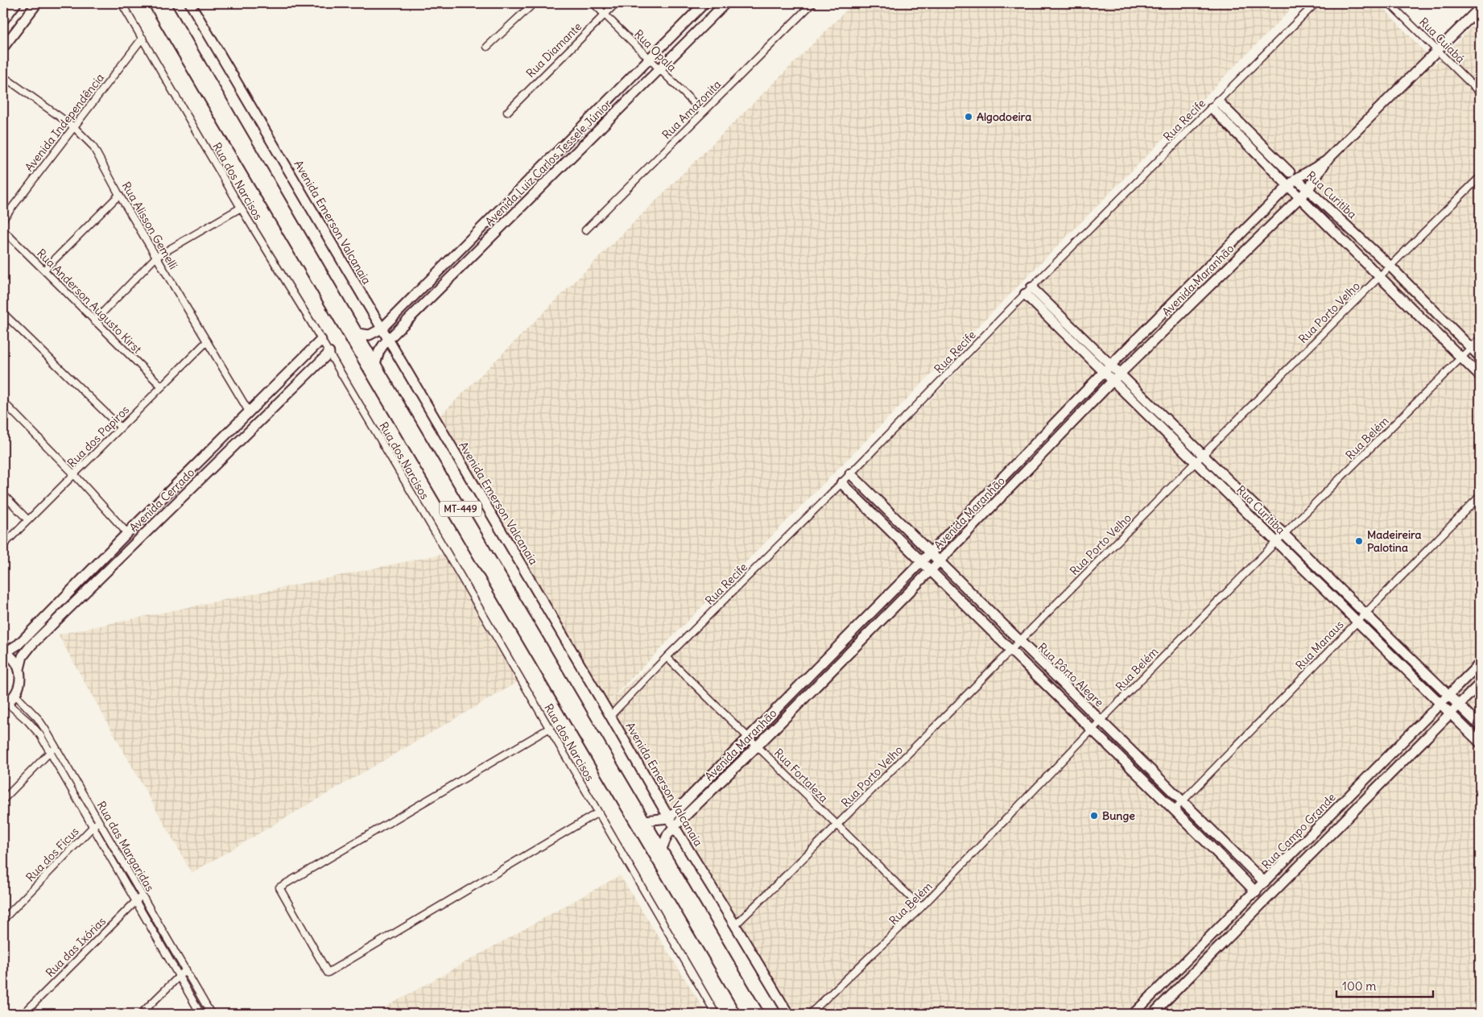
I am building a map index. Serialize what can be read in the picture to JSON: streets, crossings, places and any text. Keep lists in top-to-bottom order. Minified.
{"streets":{"main road":["MT-449"],"street":["Rua Cuiabá","Rua Diamante","Rua Opala","Rua Amazonita","Rua Recife","Avenida Independência","Avenida Luiz Carlos Tessele Júnior","Rua dos Narcisos","Rua Curitiba","Avenida Emerson Valcanaia","Rua Alisson Gemelli","Avenida Maranhão","Rua Anderson Augusto Kirst","Rua Porto Velho","Rua dos Papiros","Rua Belém","Avenida Cerrado","Rua Manaus","Rua Pôrto Alegre","Rua Fortaleza","Rua Campo Grande","Rua das Margaridas","Rua dos Fícus","Rua das Ixórias"]},"crossings":[["Rua Diamante","Rua Opala"],["Rua Opala","Rua Amazonita"],["Rua Opala","Avenida Luiz Carlos Tessele Júnior"],["Rua Recife","Rua Curitiba"],["Rua Recife","Avenida Emerson Valcanaia"],["Rua Recife","Rua Pôrto Alegre"],["Rua Recife","Rua Fortaleza"],["Avenida Independência","Rua dos Narcisos"],["Avenida Independência","Rua Alisson Gemelli"],["Avenida Luiz Carlos Tessele Júnior","Avenida Emerson Valcanaia"],["Avenida Luiz Carlos Tessele Júnior","MT-449"],["Rua dos Narcisos","Avenida Cerrado"],["Rua Curitiba","Avenida Maranhão"],["Rua Curitiba","Rua Porto Velho"],["Rua Curitiba","Rua Belém"],["Rua Curitiba","Rua Manaus"],["Rua Curitiba","Rua Campo Grande"],["Avenida Emerson Valcanaia","Avenida Maranhão"],["Avenida Emerson Valcanaia","Rua Porto Velho"],["Rua Alisson Gemelli","Rua dos Papiros"],["Rua Alisson Gemelli","Avenida Cerrado"],["Avenida Maranhão","MT-449"],["Avenida Maranhão","Rua Pôrto Alegre"],["Avenida Maranhão","Rua Fortaleza"],["Rua Anderson Augusto Kirst","Rua dos Papiros"],["Rua Porto Velho","Rua Pôrto Alegre"],["Rua Porto Velho","Rua Fortaleza"],["Rua Belém","Rua Pôrto Alegre"],["Rua Belém","Rua Fortaleza"],["Avenida Cerrado","Rua das Margaridas"],["Rua Manaus","Rua Pôrto Alegre"],["Rua Pôrto Alegre","Rua Campo Grande"],["Rua das Margaridas","Rua dos Fícus"],["Rua das Margaridas","Rua das Ixórias"]],"places":["Algodoeira","Madeireira Palotina","Bunge"],"scale_bar":"100 m"}
